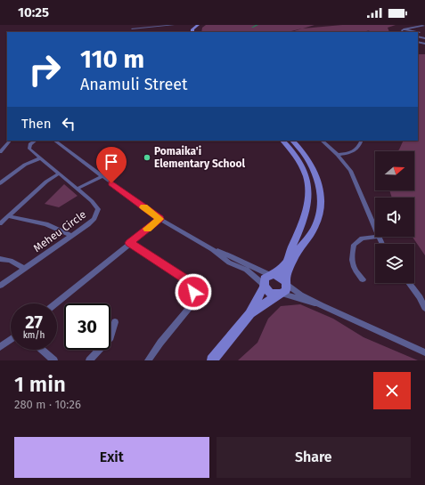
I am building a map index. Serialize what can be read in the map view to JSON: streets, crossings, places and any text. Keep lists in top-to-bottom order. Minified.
{"streets":{"street":["Meheu Circle"]},"places":["Pomaika'i Elementary School"],"north":"right","page":{"status":"10:25","turn":["110 m","Anamuli Street"],"then":"Then","speed":"27 km/h","limit":"30","heading":["1 min","280 m · 10:26"],"buttons":["Exit","Share"]}}
